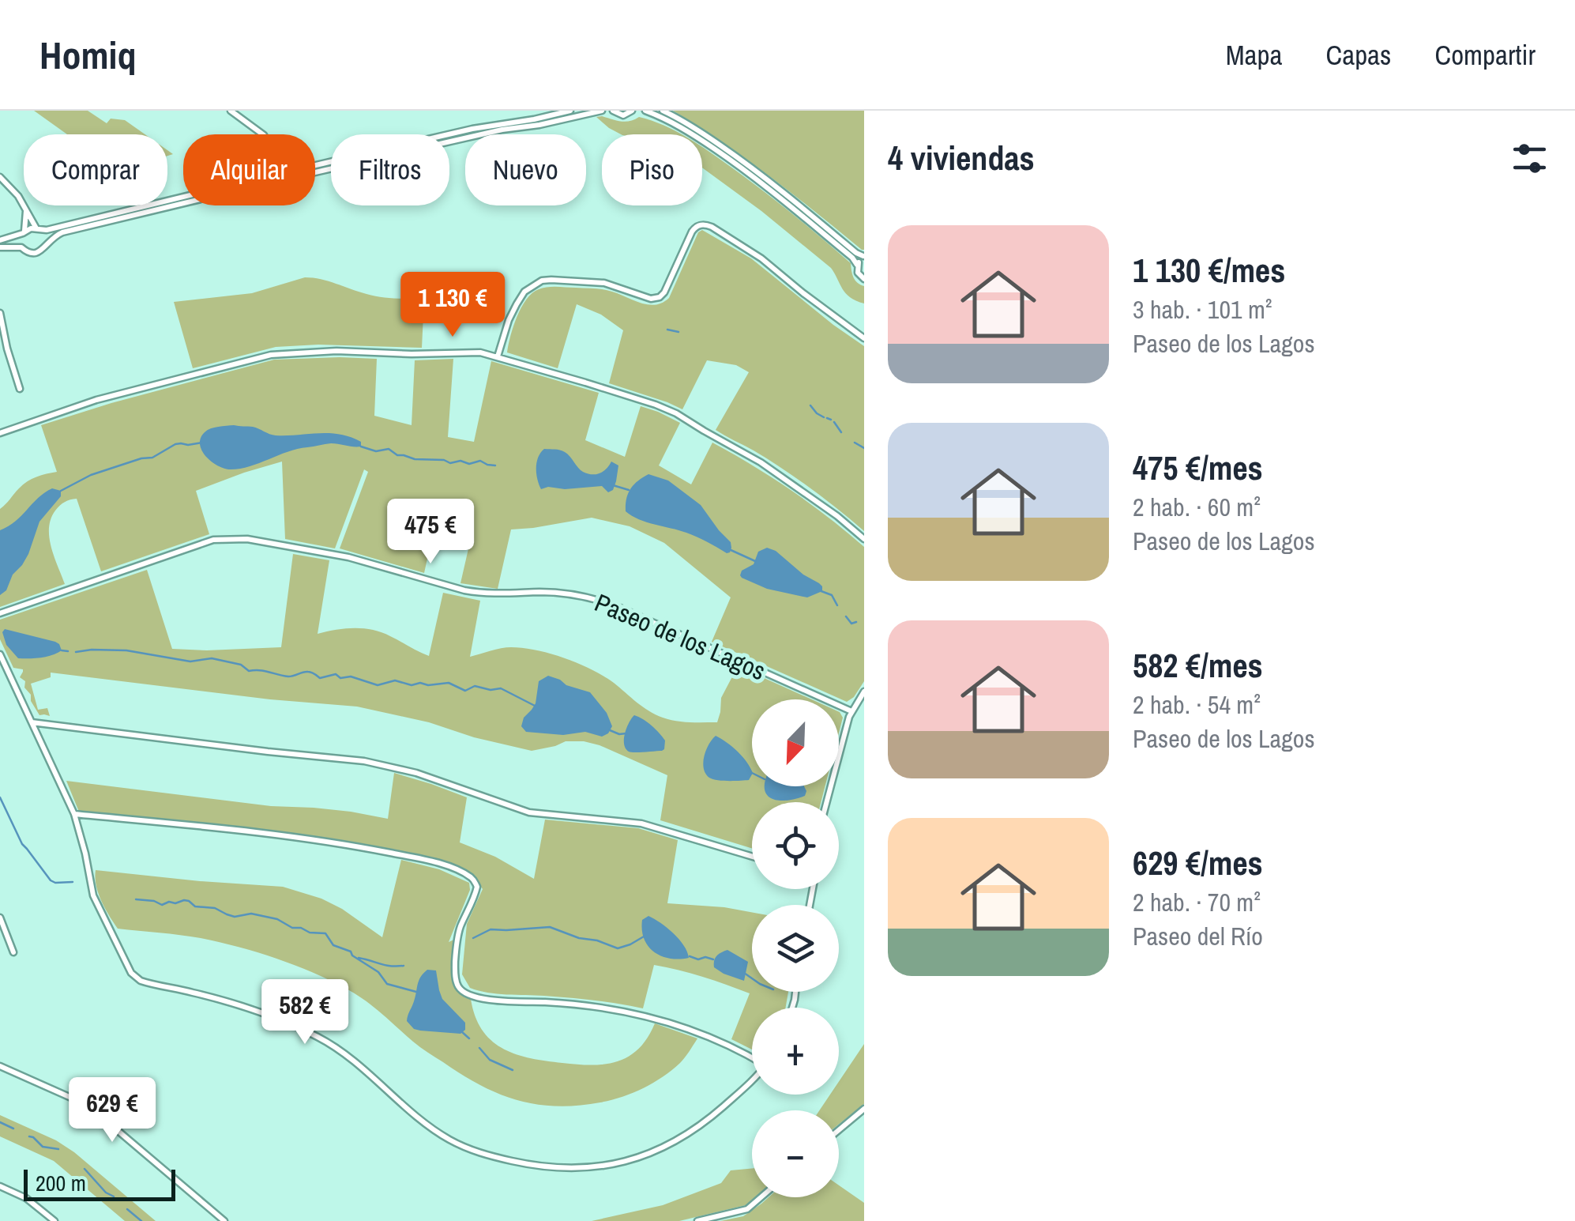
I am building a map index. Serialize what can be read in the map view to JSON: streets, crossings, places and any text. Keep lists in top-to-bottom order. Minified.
{"streets":{"street":["Paseo de los Lagos"]},"scale_bar":"200 m","north":"bottom left","page":{"header":"Homiq","nav":["Mapa","Capas","Compartir"],"heading":"4 viviendas","chip":["Comprar","Alquilar","Filtros","Nuevo","Piso"],"list":[{"name":"1 130 €/mes","note":"3 hab. · 101 m² · Paseo de los Lagos"},{"name":"475 €/mes","note":"2 hab. · 60 m² · Paseo de los Lagos"},{"name":"582 €/mes","note":"2 hab. · 54 m² · Paseo de los Lagos"},{"name":"629 €/mes","note":"2 hab. · 70 m² · Paseo del Río"}],"price":["1 130 €","475 €","582 €","629 €"],"map_buttons":["+","−"],"scale":"200 m"}}
